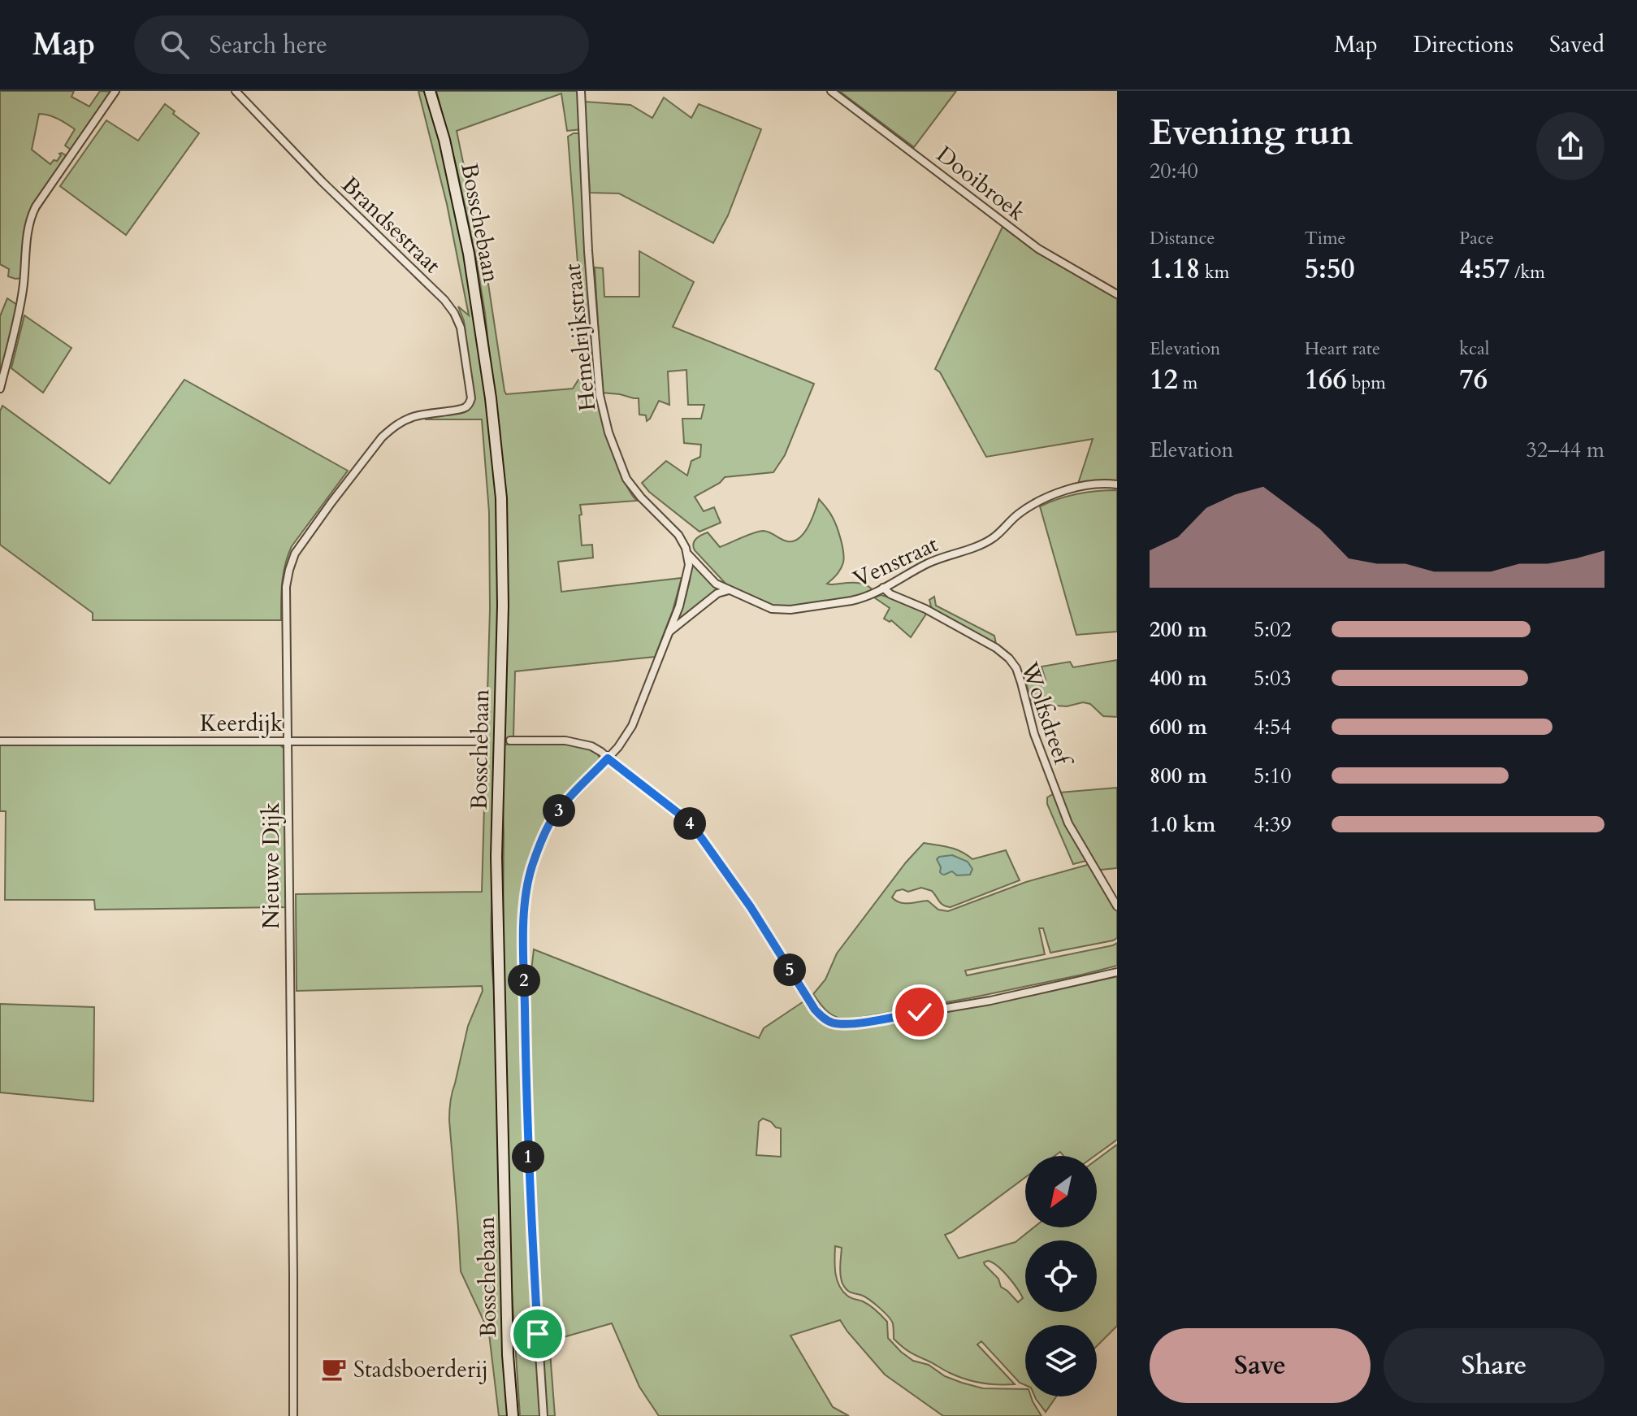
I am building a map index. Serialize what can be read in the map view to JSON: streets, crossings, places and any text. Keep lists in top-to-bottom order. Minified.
{"streets":{"main road":["Bosschebaan"],"street":["Dooibroek","Brandsestraat","Hemelrijkstraat","Venstraat","Wolfsdreef","Keerdijk","Nieuwe Dijk"]},"crossings":[["Brandsestraat","Nieuwe Dijk"],["Hemelrijkstraat","Venstraat"],["Venstraat","Wolfsdreef"],["Keerdijk","Nieuwe Dijk"]],"places":{"cafe":["Stadsboerderij"]},"north":"bottom left","page":{"header":"Map","search":"Search here","nav":["Map","Directions","Saved"],"heading":["Evening run","20:40"],"stats":[["Distance","1.18 km"],["Time","5:50"],["Pace","4:57 /km"],["Elevation","12 m"],["Heart rate","166 bpm"],["kcal","76"]],"chart":["Elevation","32–44 m"],"list":[{"name":"200 m","note":"5:02"},{"name":"400 m","note":"5:03"},{"name":"600 m","note":"4:54"},{"name":"800 m","note":"5:10"},{"name":"1.0 km","note":"4:39"}],"pins":["3","4","5","2","1"],"buttons":["Save","Share"]}}
